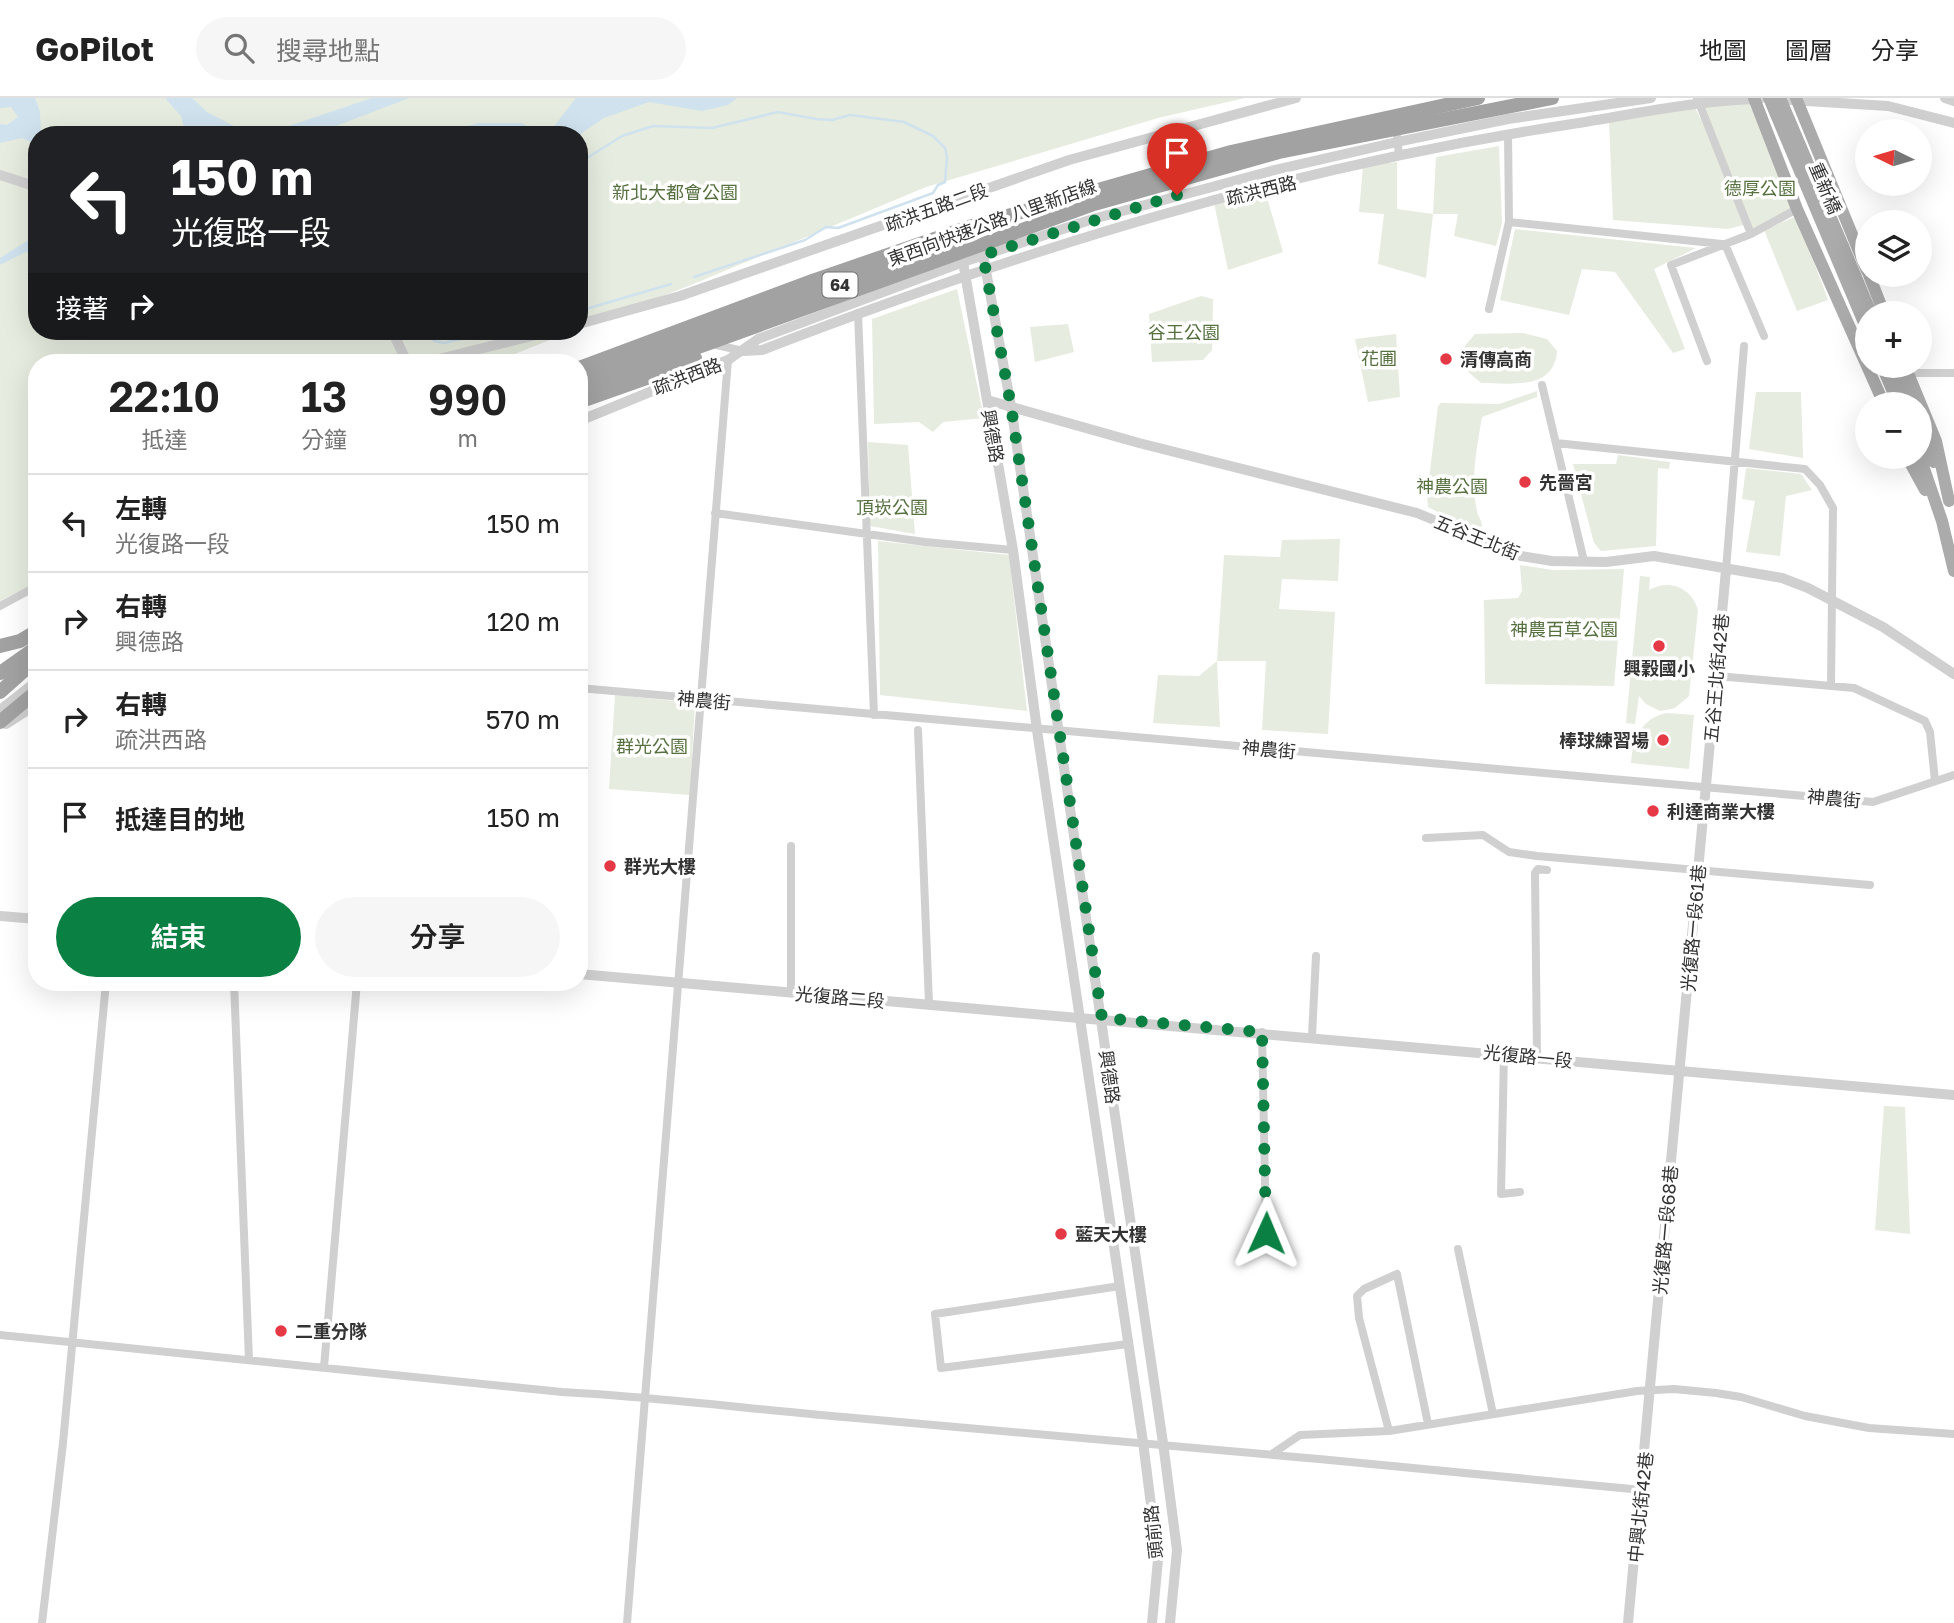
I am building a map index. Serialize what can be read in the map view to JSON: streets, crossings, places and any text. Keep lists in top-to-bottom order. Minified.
{"streets":{"highway":["東西向快速公路 八里新店線","64"],"main road":["重新橋"],"street":["疏洪西路","疏洪五路二段","興德路","五谷王北街","五谷王北街42巷","神農街","光復路一段61巷","光復路二段","光復路一段","光復路一段68巷","中興北街42巷","頭前路"]},"crossings":[["疏洪西路","興德路"],["興德路","五谷王北街"],["興德路","神農街"],["興德路","光復路二段"],["興德路","光復路一段"],["興德路","頭前路"],["五谷王北街","五谷王北街42巷"],["五谷王北街42巷","神農街"],["五谷王北街42巷","光復路一段61巷"],["神農街","光復路一段61巷"],["光復路一段61巷","光復路一段"],["光復路一段61巷","光復路一段68巷"],["光復路二段","光復路一段"],["光復路一段","光復路一段68巷"],["光復路一段68巷","中興北街42巷"]],"parks":["德厚公園","新北大都會公園","谷王公園","花圃","神農公園","頂崁公園","神農百草公園","群光公園"],"places":["清傳高商","先嗇宮","興穀國小","棒球練習場","利達商業大樓","群光大樓","藍天大樓","二重分隊"],"north":"left","page":{"header":"GoPilot","search":"搜尋地點","nav":["地圖","圖層","分享"],"map_buttons":["+","−"],"turn":["150 m","光復路一段"],"then":"接著","eta":["22:10","抵達","13","分鐘","990","m"],"list":[{"name":"左轉","note":"光復路一段","value":"150 m"},{"name":"右轉","note":"興德路","value":"120 m"},{"name":"右轉","note":"疏洪西路","value":"570 m"},{"name":"抵達目的地","value":"150 m"}],"buttons":["結束","分享"]}}
